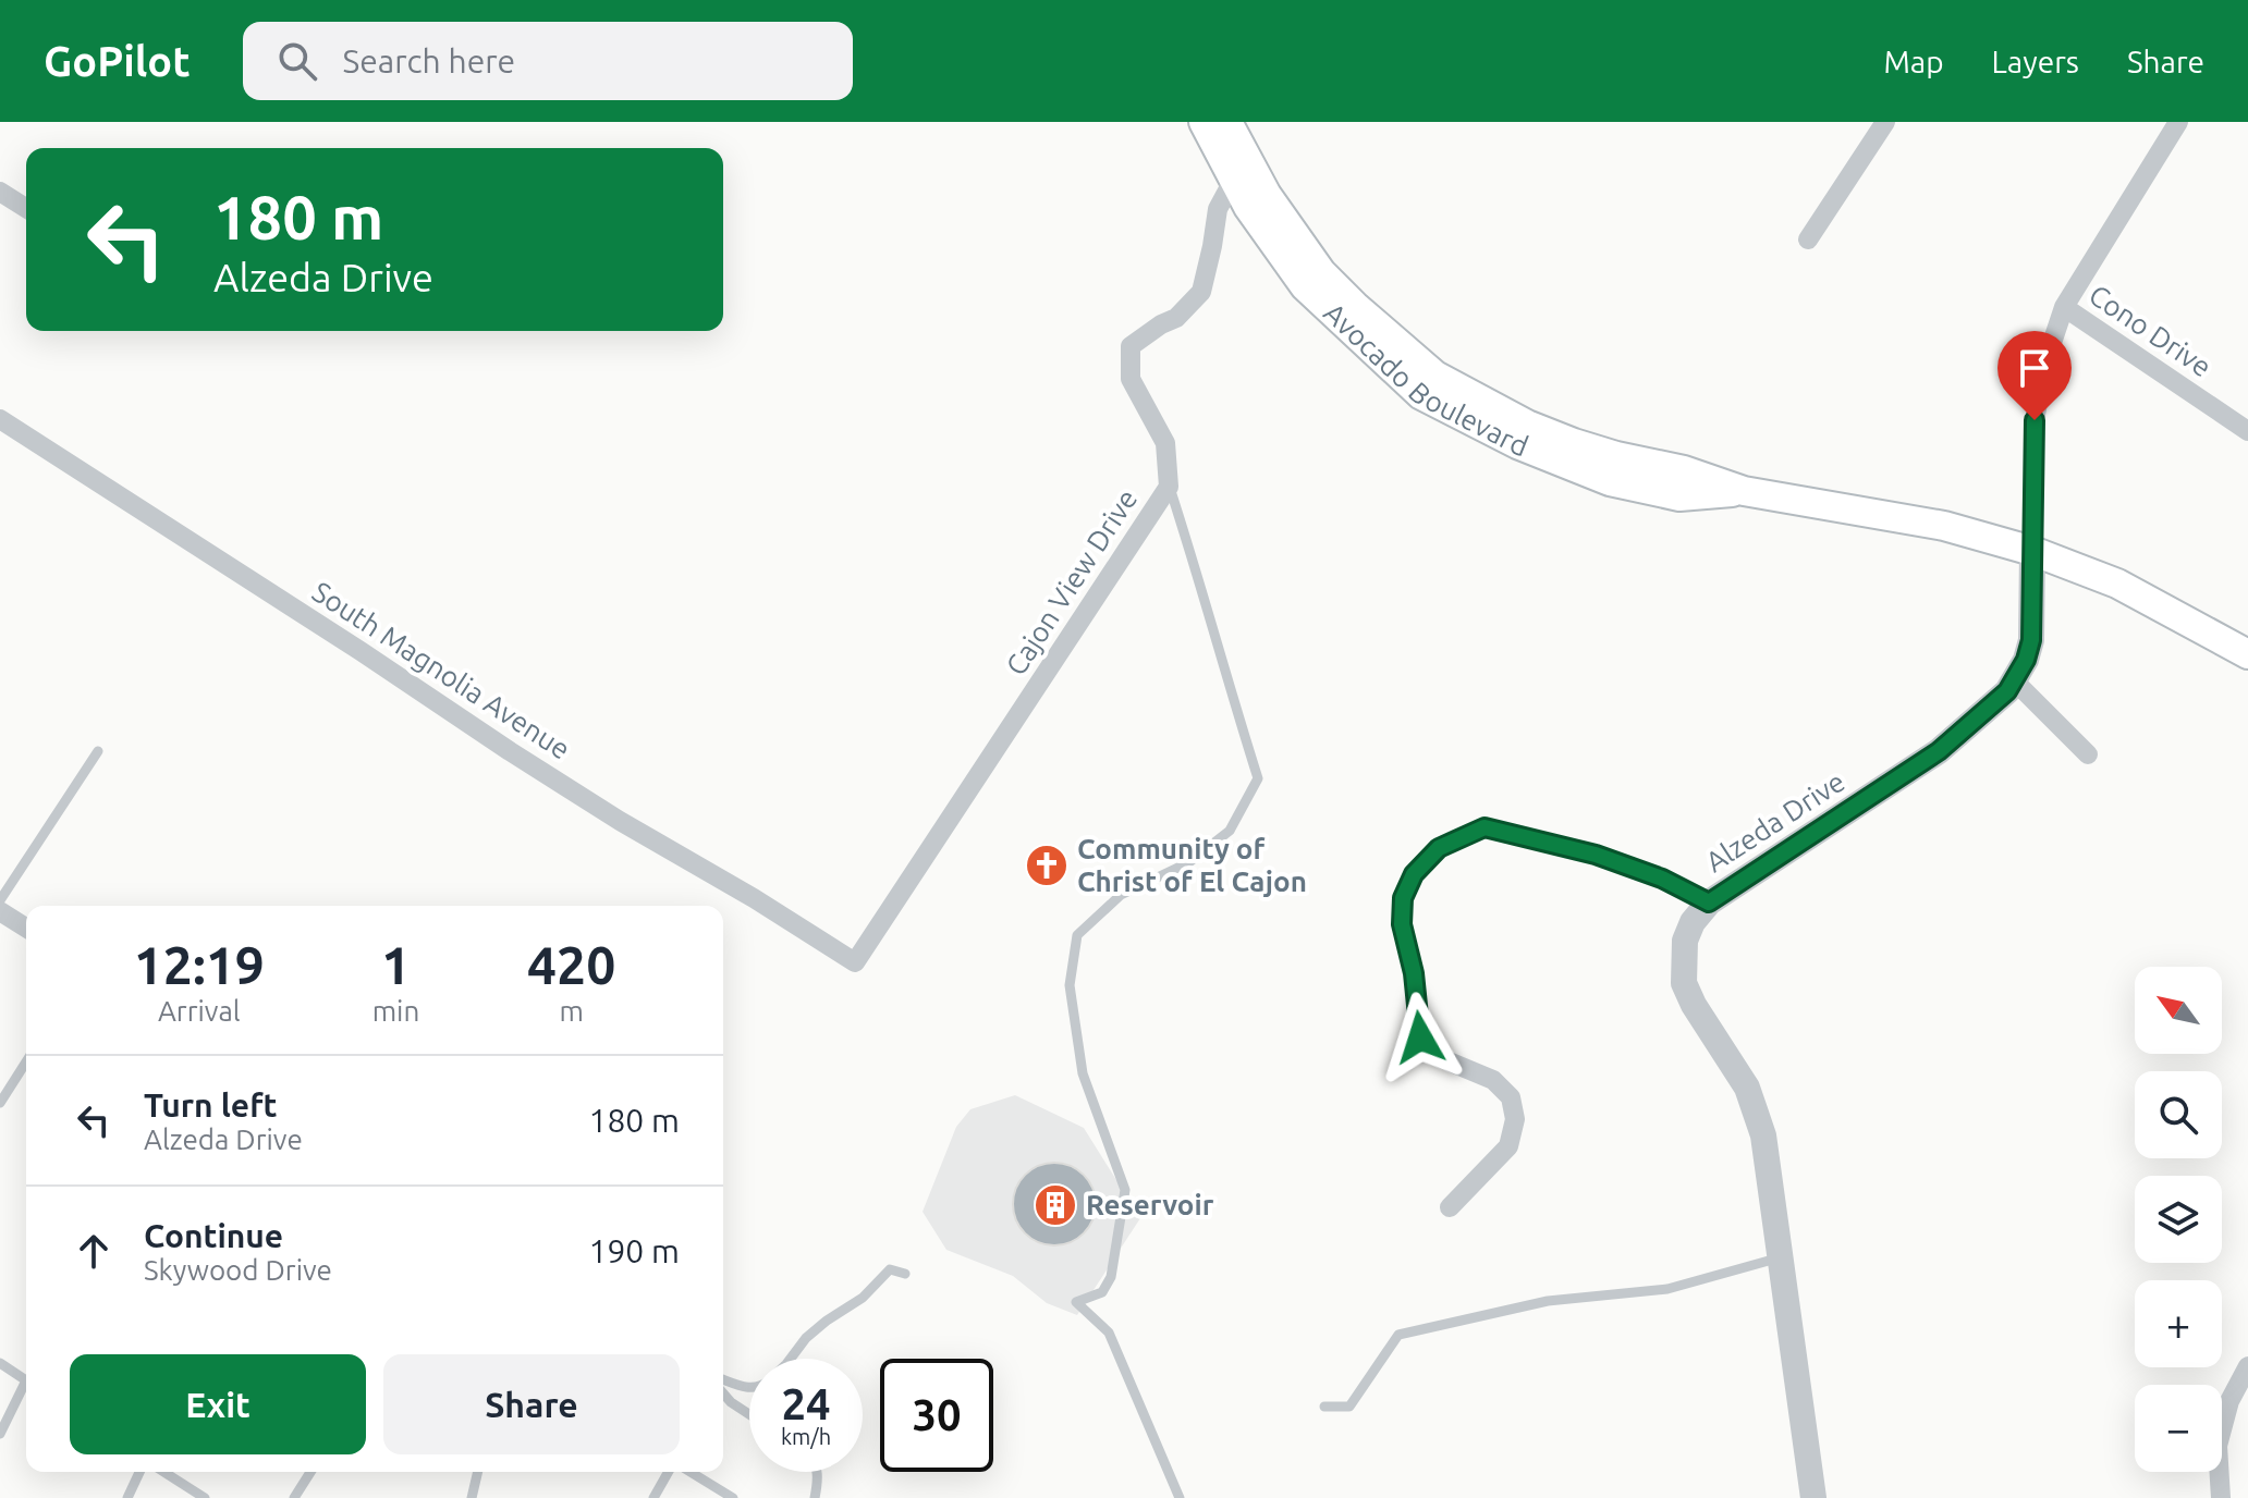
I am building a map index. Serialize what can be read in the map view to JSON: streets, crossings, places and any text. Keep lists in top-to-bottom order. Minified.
{"streets":{"main road":["Avocado Boulevard"],"street":["Cono Drive","Cajon View Drive","South Magnolia Avenue","Alzeda Drive"]},"crossings":[["Avocado Boulevard","Cajon View Drive"],["Avocado Boulevard","Alzeda Drive"],["Cajon View Drive","South Magnolia Avenue"]],"places":{"church":["Community of Christ of El Cajon"],"building":["Reservoir"]},"north":"top left","page":{"header":"GoPilot","search":"Search here","nav":["Map","Layers","Share"],"turn":["180 m","Alzeda Drive"],"eta":["12:19","Arrival","1","min","420","m"],"map_buttons":["+","−"],"list":[{"name":"Turn left","note":"Alzeda Drive","value":"180 m"},{"name":"Continue","note":"Skywood Drive","value":"190 m"}],"buttons":["Exit","Share"],"speed":"24 km/h","limit":"30"}}
